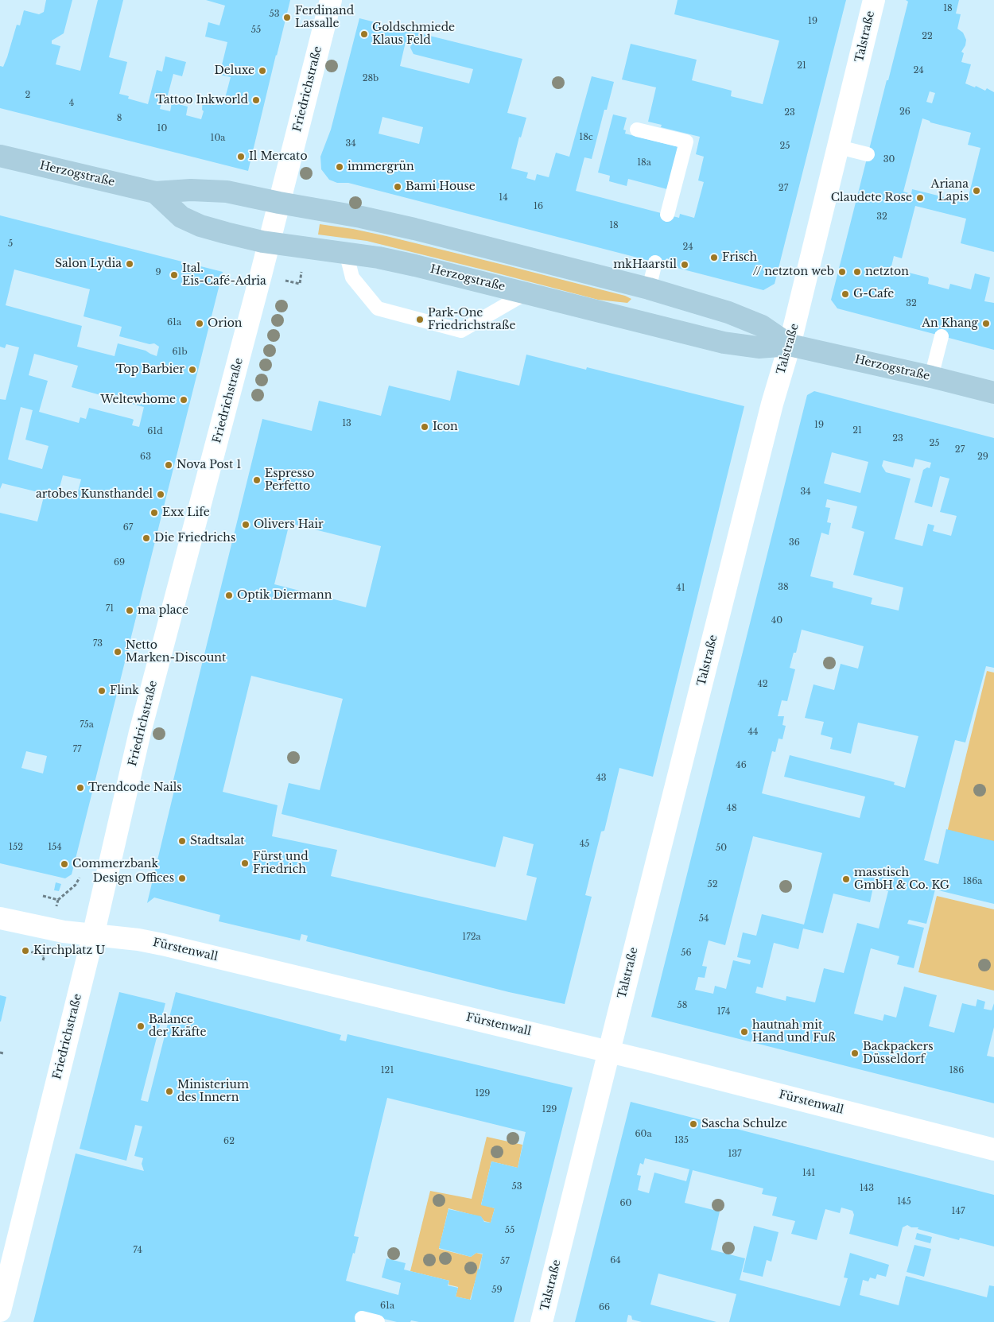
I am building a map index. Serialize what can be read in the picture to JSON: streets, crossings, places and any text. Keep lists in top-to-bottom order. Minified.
{"streets":{"main road":["Herzogstraße"],"street":["Talstraße","Friedrichstraße","Fürstenwall"]},"crossings":[["Talstraße","Herzogstraße"],["Talstraße","Fürstenwall"],["Friedrichstraße","Herzogstraße"],["Friedrichstraße","Fürstenwall"]],"places":["Ferdinand Lassalle","Goldschmiede Klaus Feld","Deluxe","Tattoo Inkworld","Il Mercato","immergrün","Bami House","Ariana Lapis","Claudete Rose","Frisch","Salon Lydia","mkHaarstil","// netzton web","netzton","Ital. Eis-Café-Adria","G-Cafe","Park-One Friedrichstraße","Orion","An Khang","Top Barbier","Weltewhome","Icon","Nova Post 1","Espresso Perfetto","artobes Kunsthandel","Exx Life","Olivers Hair","Die Friedrichs","Optik Diermann","ma place","Netto Marken-Discount","Flink","Trendcode Nails","Stadtsalat","Fürst und Friedrich","Commerzbank","Design Offices","masstisch GmbH & Co. KG","Kirchplatz U","Balance der Kräfte","hautnah mit Hand und Fuß","Backpackers Düsseldorf","Ministerium des Innern","Sascha Schulze"],"house_numbers":["18","53","19","55","22","21","24","28b","2","4","26","23","8","10","18c","10a","34","25","30","18a","27","14","16","32","18","5","24","9","32","61a","61b","13","19","21","61d","23","25","27","63","29","34","67","36","69","38","41","71","40","73","42","75a","44","77","46","43","48","45","152","154","50","186a","52","54","172a","56","58","174","121","186","129","129","60a","135","62","137","141","53","143","145","60","147","55","74","64","57","59","61a","66"]}
